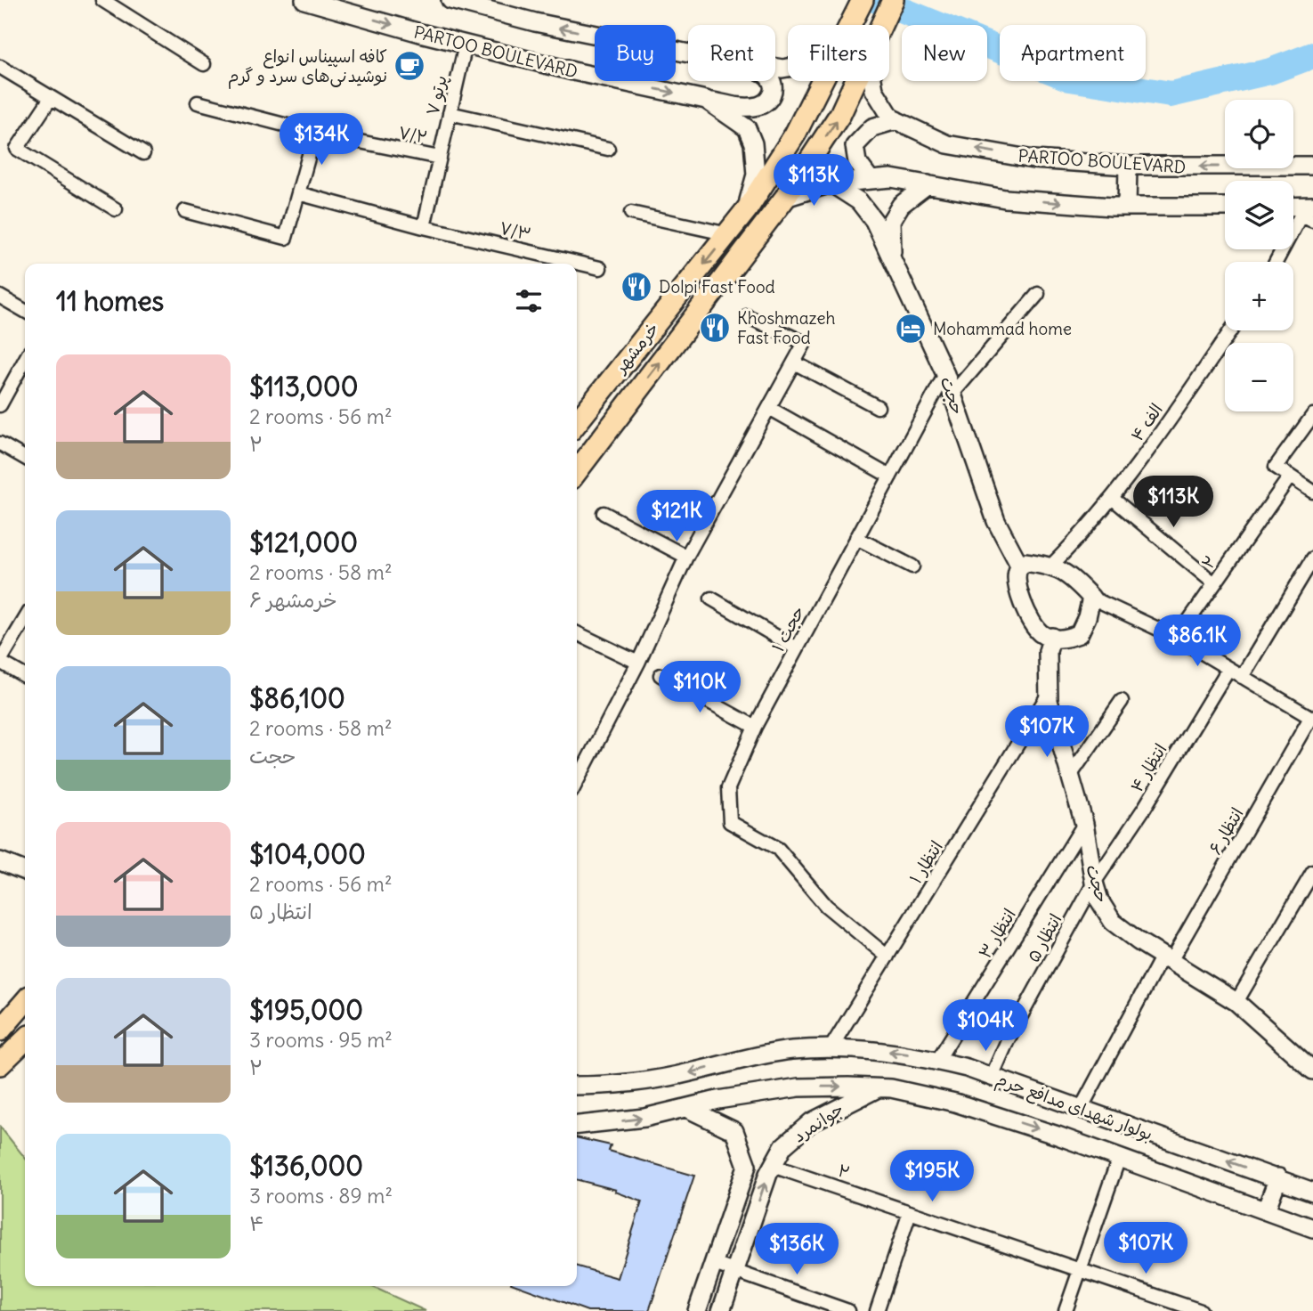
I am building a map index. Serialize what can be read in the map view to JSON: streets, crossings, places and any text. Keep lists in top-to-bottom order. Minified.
{"streets":{"main road":["PARTOO BOULEVARD","خرمشهر","حجت","بولوار شهدای مدافع حرم","جوانمرد"],"street":["پرتو ۷","۷/۲","۷/۳","۴ الف","۲","حجت ۱","انتظار ۴","انتظار ۶","انتظار ۱","انتظار ۳","انتظار ۵"]},"crossings":[["PARTOO BOULEVARD","پرتو ۷"],["PARTOO BOULEVARD","خرمشهر"],["پرتو ۷","۷/۲"],["پرتو ۷","۷/۳"],["حجت","۴ الف"],["حجت","حجت ۱"],["حجت","انتظار ۴"],["حجت","انتظار ۶"],["حجت","انتظار ۱"],["حجت","انتظار ۳"],["حجت","انتظار ۵"],["۲","جوانمرد"],["حجت ۱","انتظار ۱"],["انتظار ۴","انتظار ۵"],["انتظار ۶","بولوار شهدای مدافع حرم"],["انتظار ۱","بولوار شهدای مدافع حرم"],["انتظار ۳","بولوار شهدای مدافع حرم"],["انتظار ۵","بولوار شهدای مدافع حرم"],["بولوار شهدای مدافع حرم","جوانمرد"]],"one_way":["جوانمرد"],"places":{"cafe":["كافه اسپیناس انواع نوشیدنی‌های سرد و گرم"],"restaurant":["Dolpi Fast Food","Khoshmazeh Fast Food"],"hotel":["Mohammad home"]},"page":{"chip":["Buy","Rent","Filters","New","Apartment"],"map_buttons":["+","−"],"price":["$134K","$113K","$113K","$121K","$86.1K","$110K","$107K","$104K","$195K","$107K","$136K"],"heading":"11 homes","list":[{"name":"$113,000","note":"2 rooms · 56 m² · ۲"},{"name":"$121,000","note":"2 rooms · 58 m² · خرمشهر ۶"},{"name":"$86,100","note":"2 rooms · 58 m² · حجت"},{"name":"$104,000","note":"2 rooms · 56 m² · انتظار ۵"},{"name":"$195,000","note":"3 rooms · 95 m² · ۲"},{"name":"$136,000","note":"3 rooms · 89 m² · ۴"}]}}
